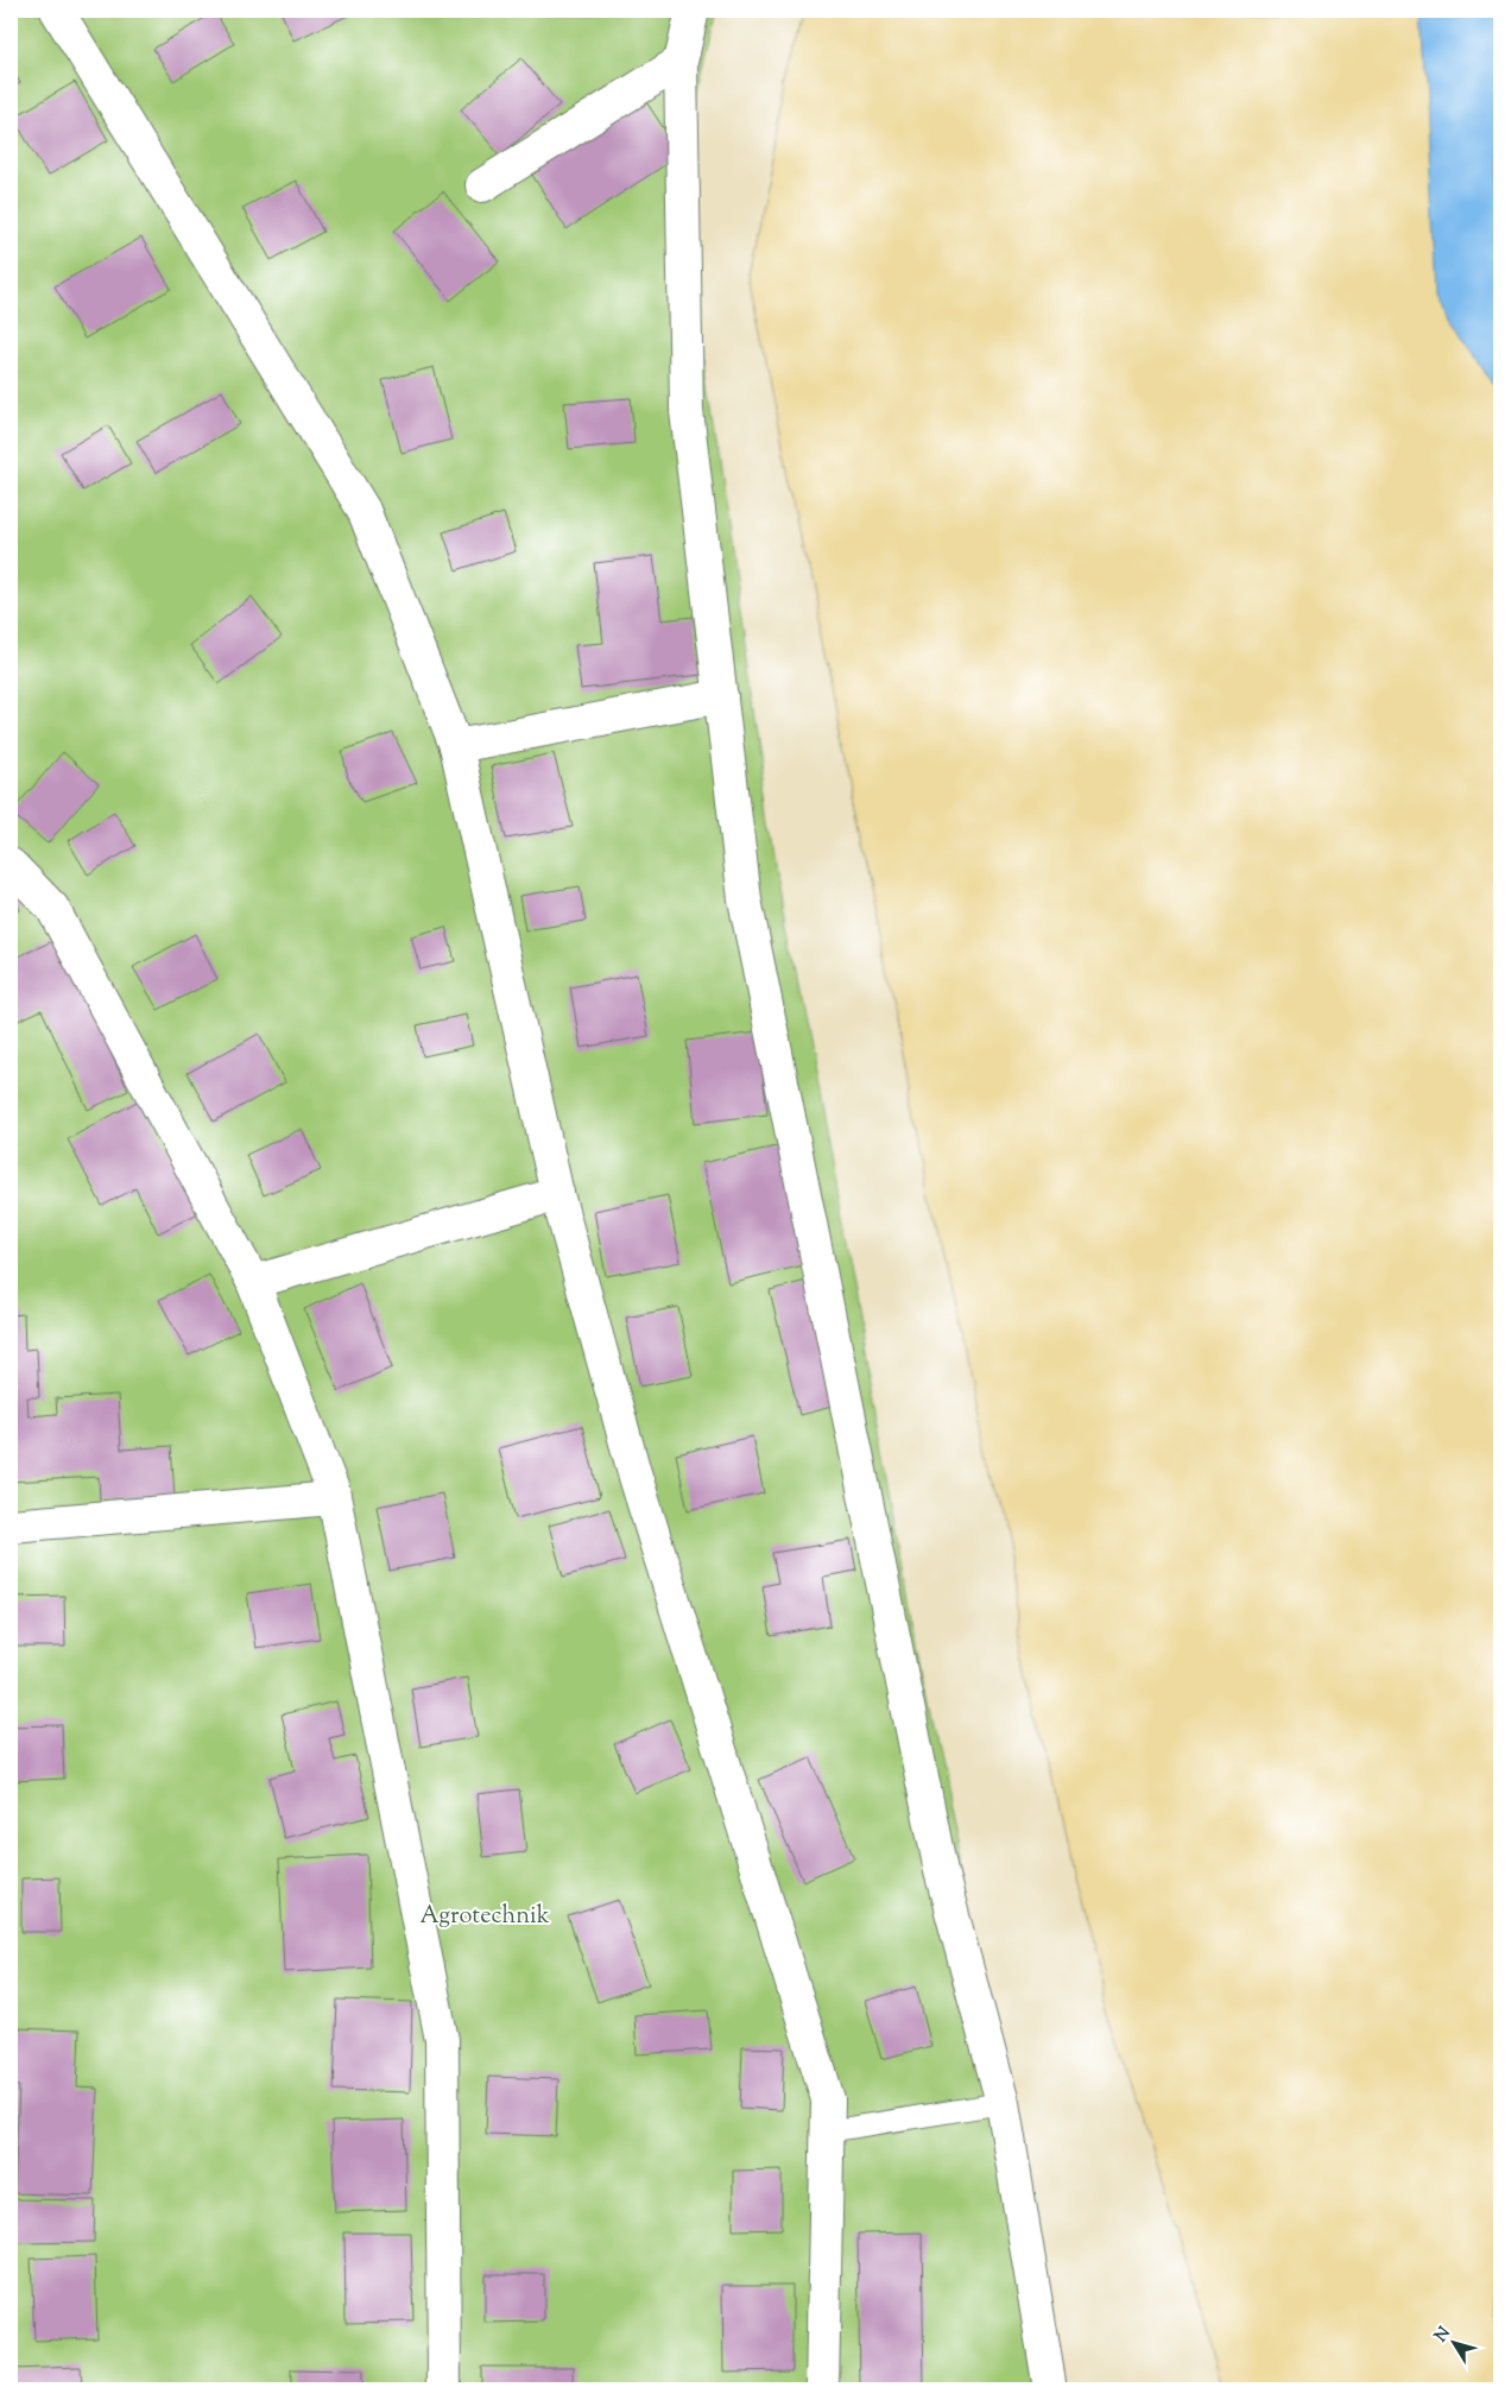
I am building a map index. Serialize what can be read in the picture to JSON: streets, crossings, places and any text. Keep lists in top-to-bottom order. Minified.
{"parks":["Agrotechnik"],"north":"top left"}
